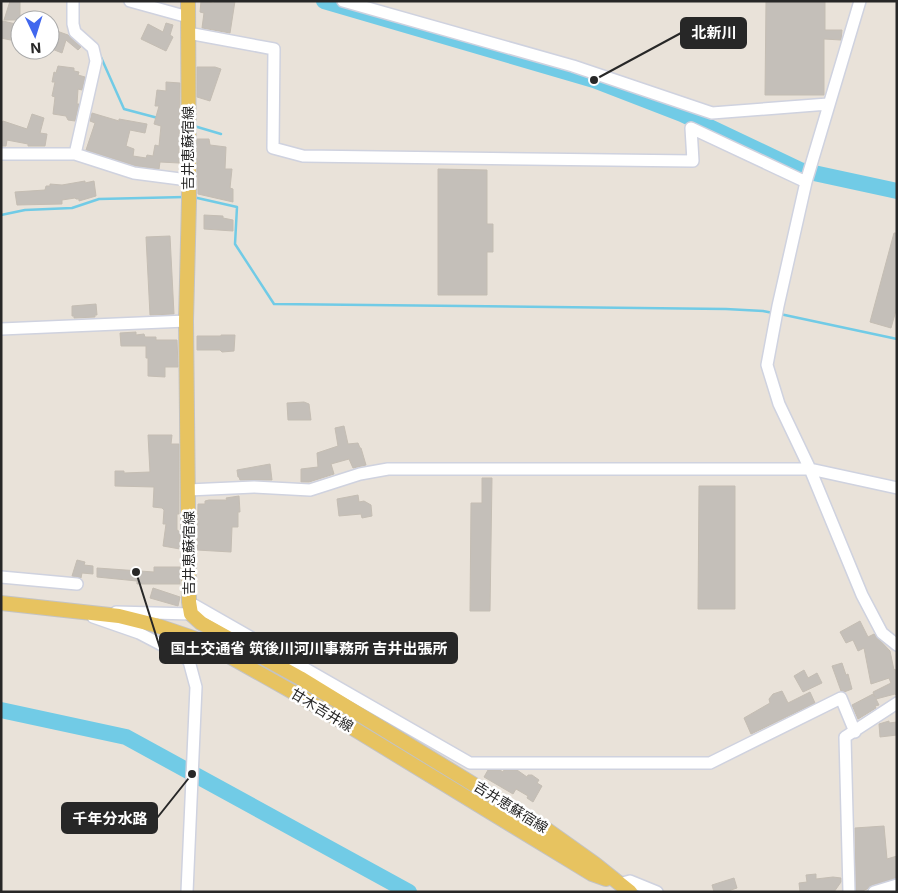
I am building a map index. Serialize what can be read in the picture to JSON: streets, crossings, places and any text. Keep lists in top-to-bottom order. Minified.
{"streets":{"main road":["吉井恵蘇宿線","甘木吉井線"]},"crossings":[["吉井恵蘇宿線","甘木吉井線"]],"places":["北新川","国土交通省 筑後川河川事務所 吉井出張所","千年分水路"],"north":"bottom"}
